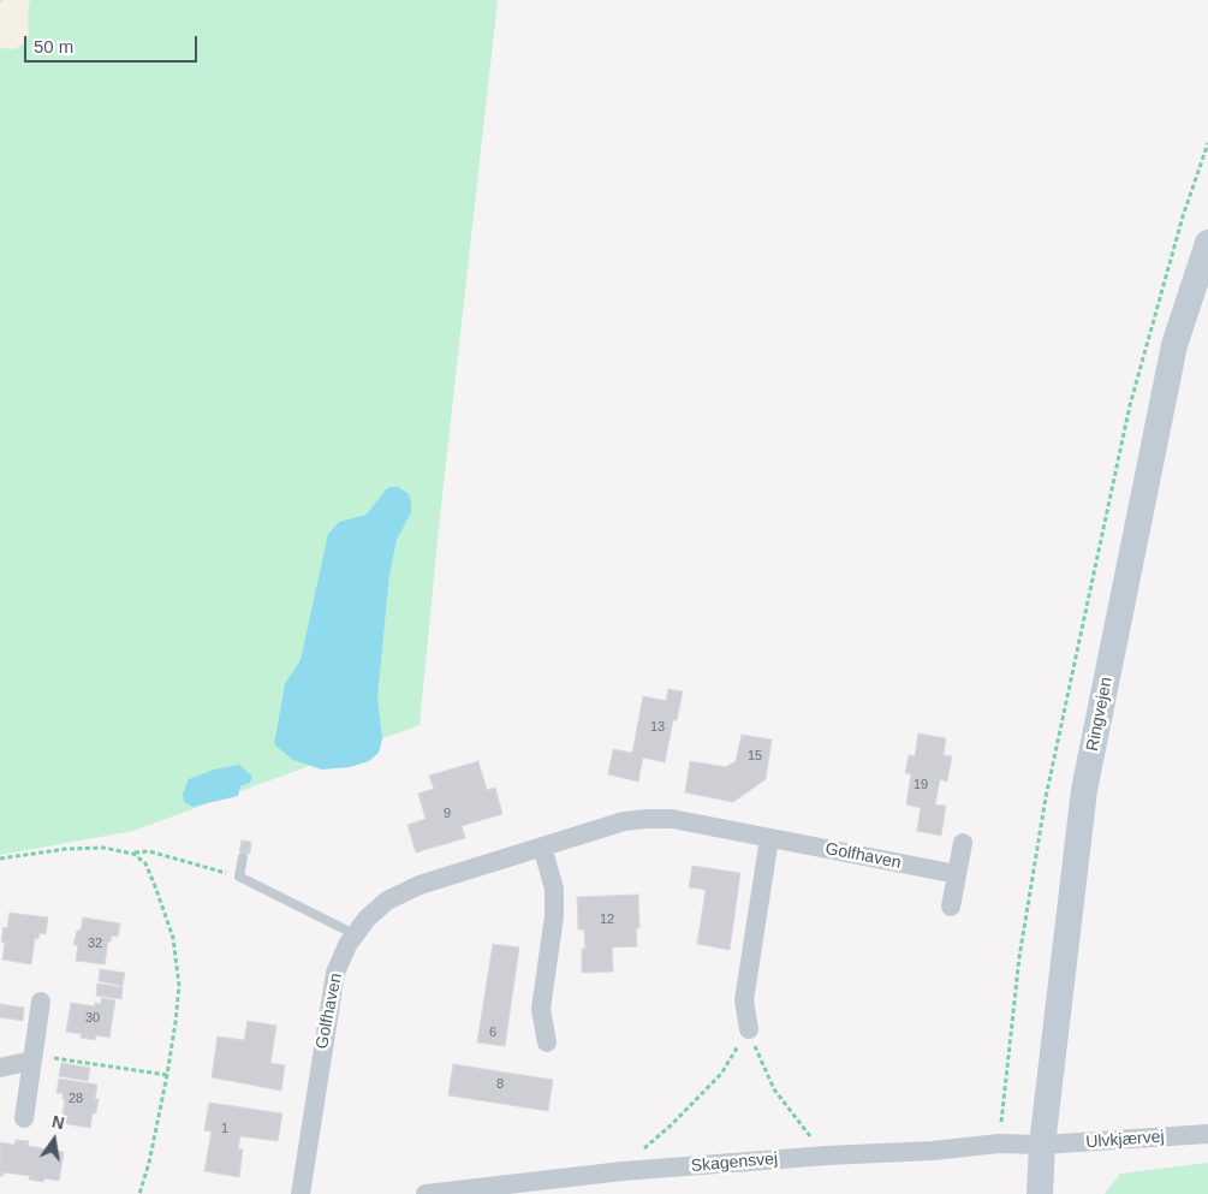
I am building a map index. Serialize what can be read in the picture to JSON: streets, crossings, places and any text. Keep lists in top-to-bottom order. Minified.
{"streets":{"main road":["Ringvejen"],"street":["Golfhaven","Ulvkjærvej","Skagensvej"]},"crossings":[["Ringvejen","Ulvkjærvej"],["Ringvejen","Skagensvej"],["Ulvkjærvej","Skagensvej"]],"house_numbers":["13","15","19","9","12","32","30","6","8","28","1"],"scale_bar":"50 m","north":"top"}
